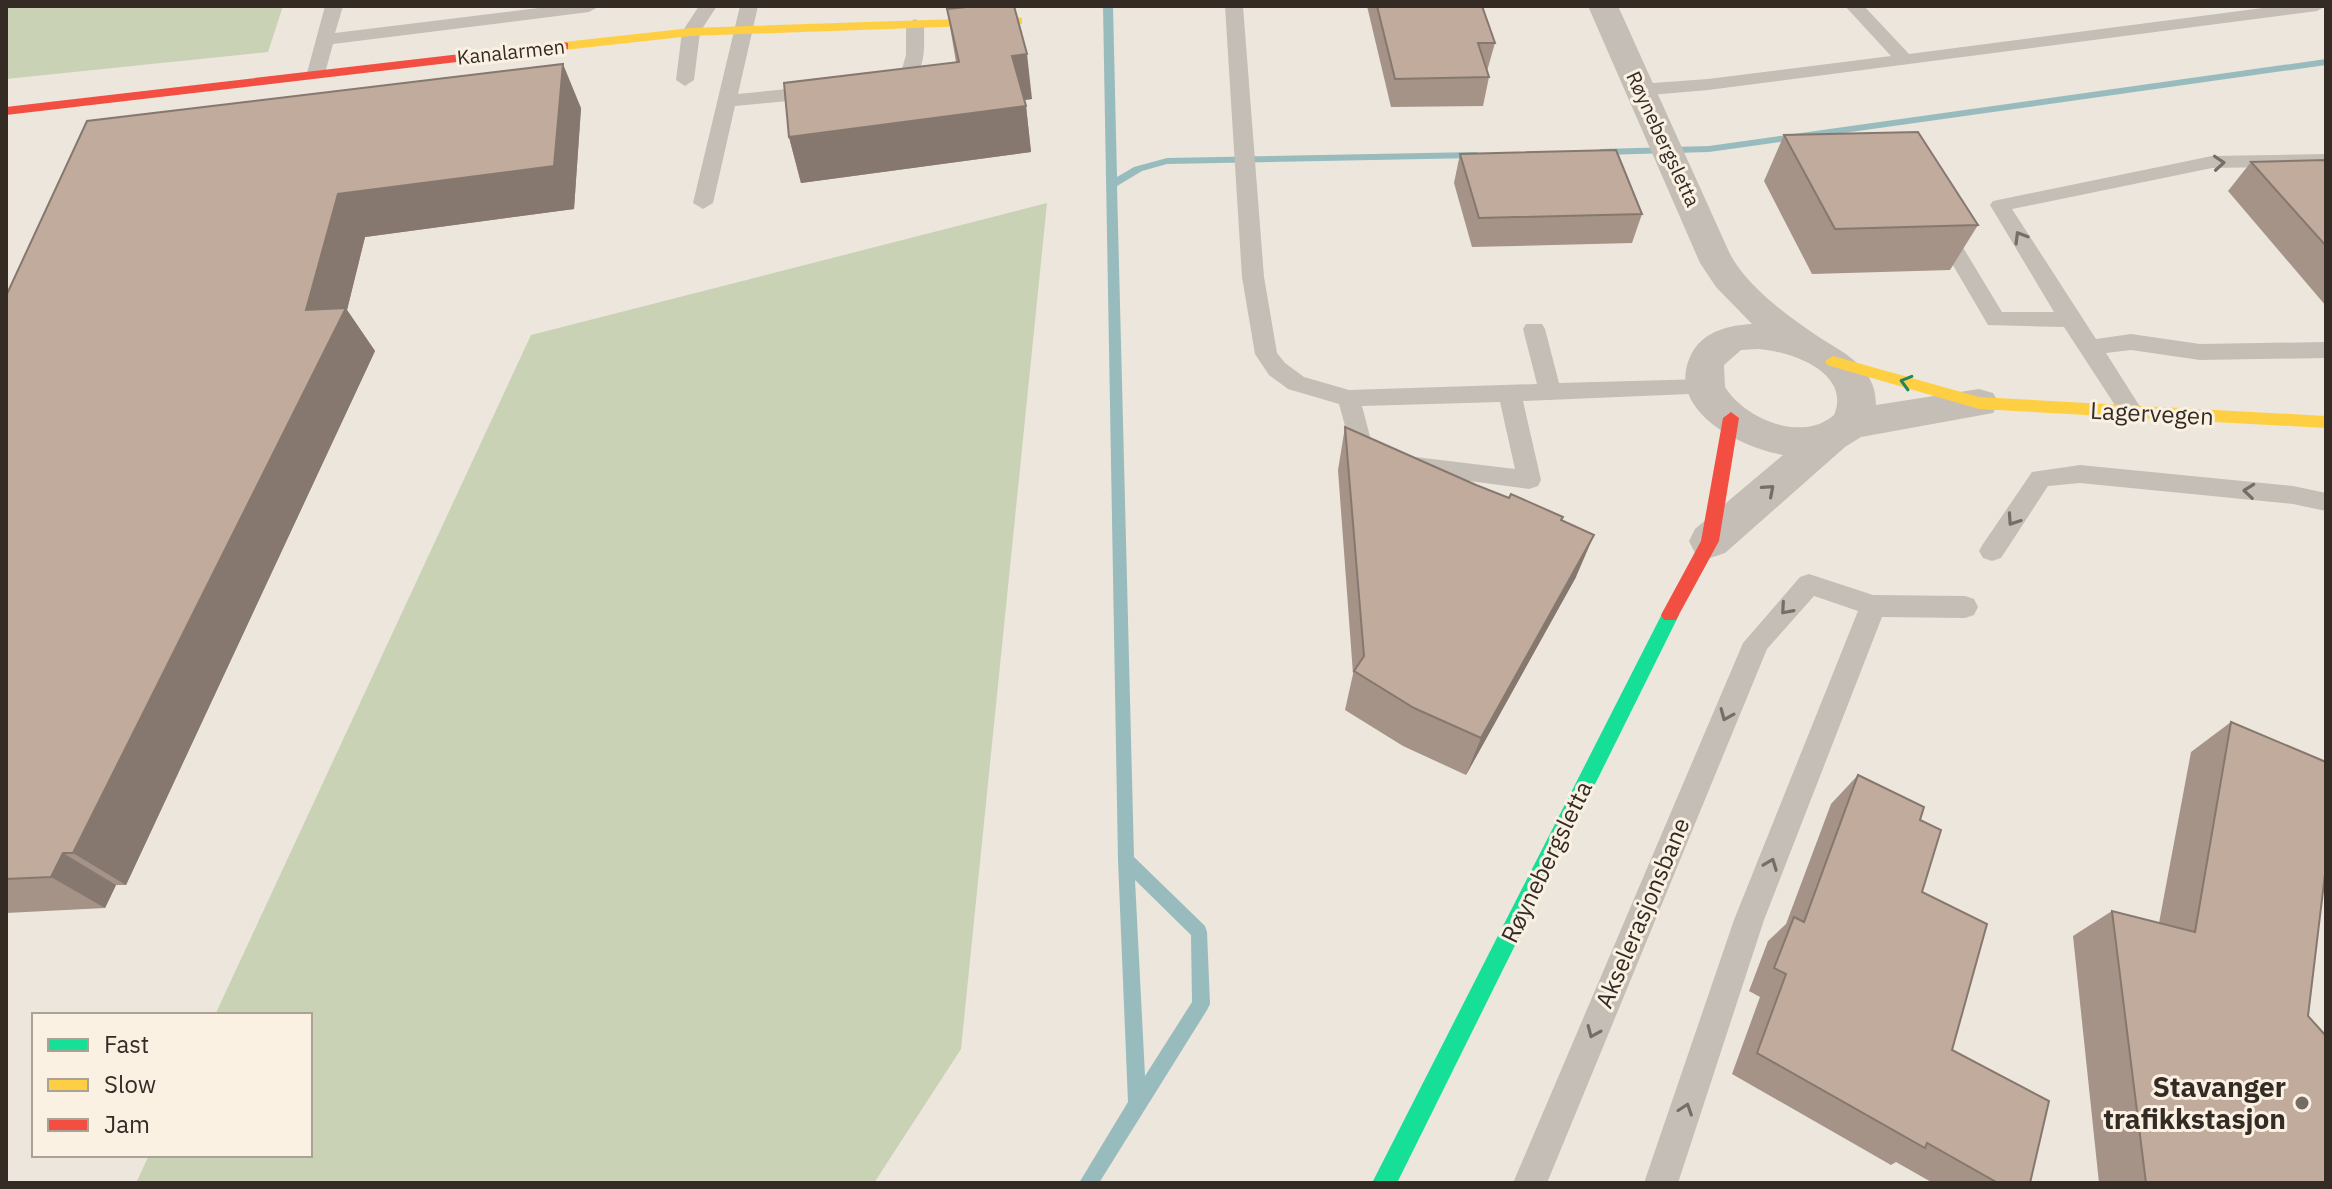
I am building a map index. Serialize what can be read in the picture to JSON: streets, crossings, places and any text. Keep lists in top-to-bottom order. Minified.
{"streets":{"street":["Kanalarmen","Røynebergsletta","Lagervegen"],"lane":["Akselerasjonsbane"]},"crossings":[["Røynebergsletta","Lagervegen"]],"places":["Stavanger trafikkstasjon"],"legend":["Fast","Slow","Jam"]}
